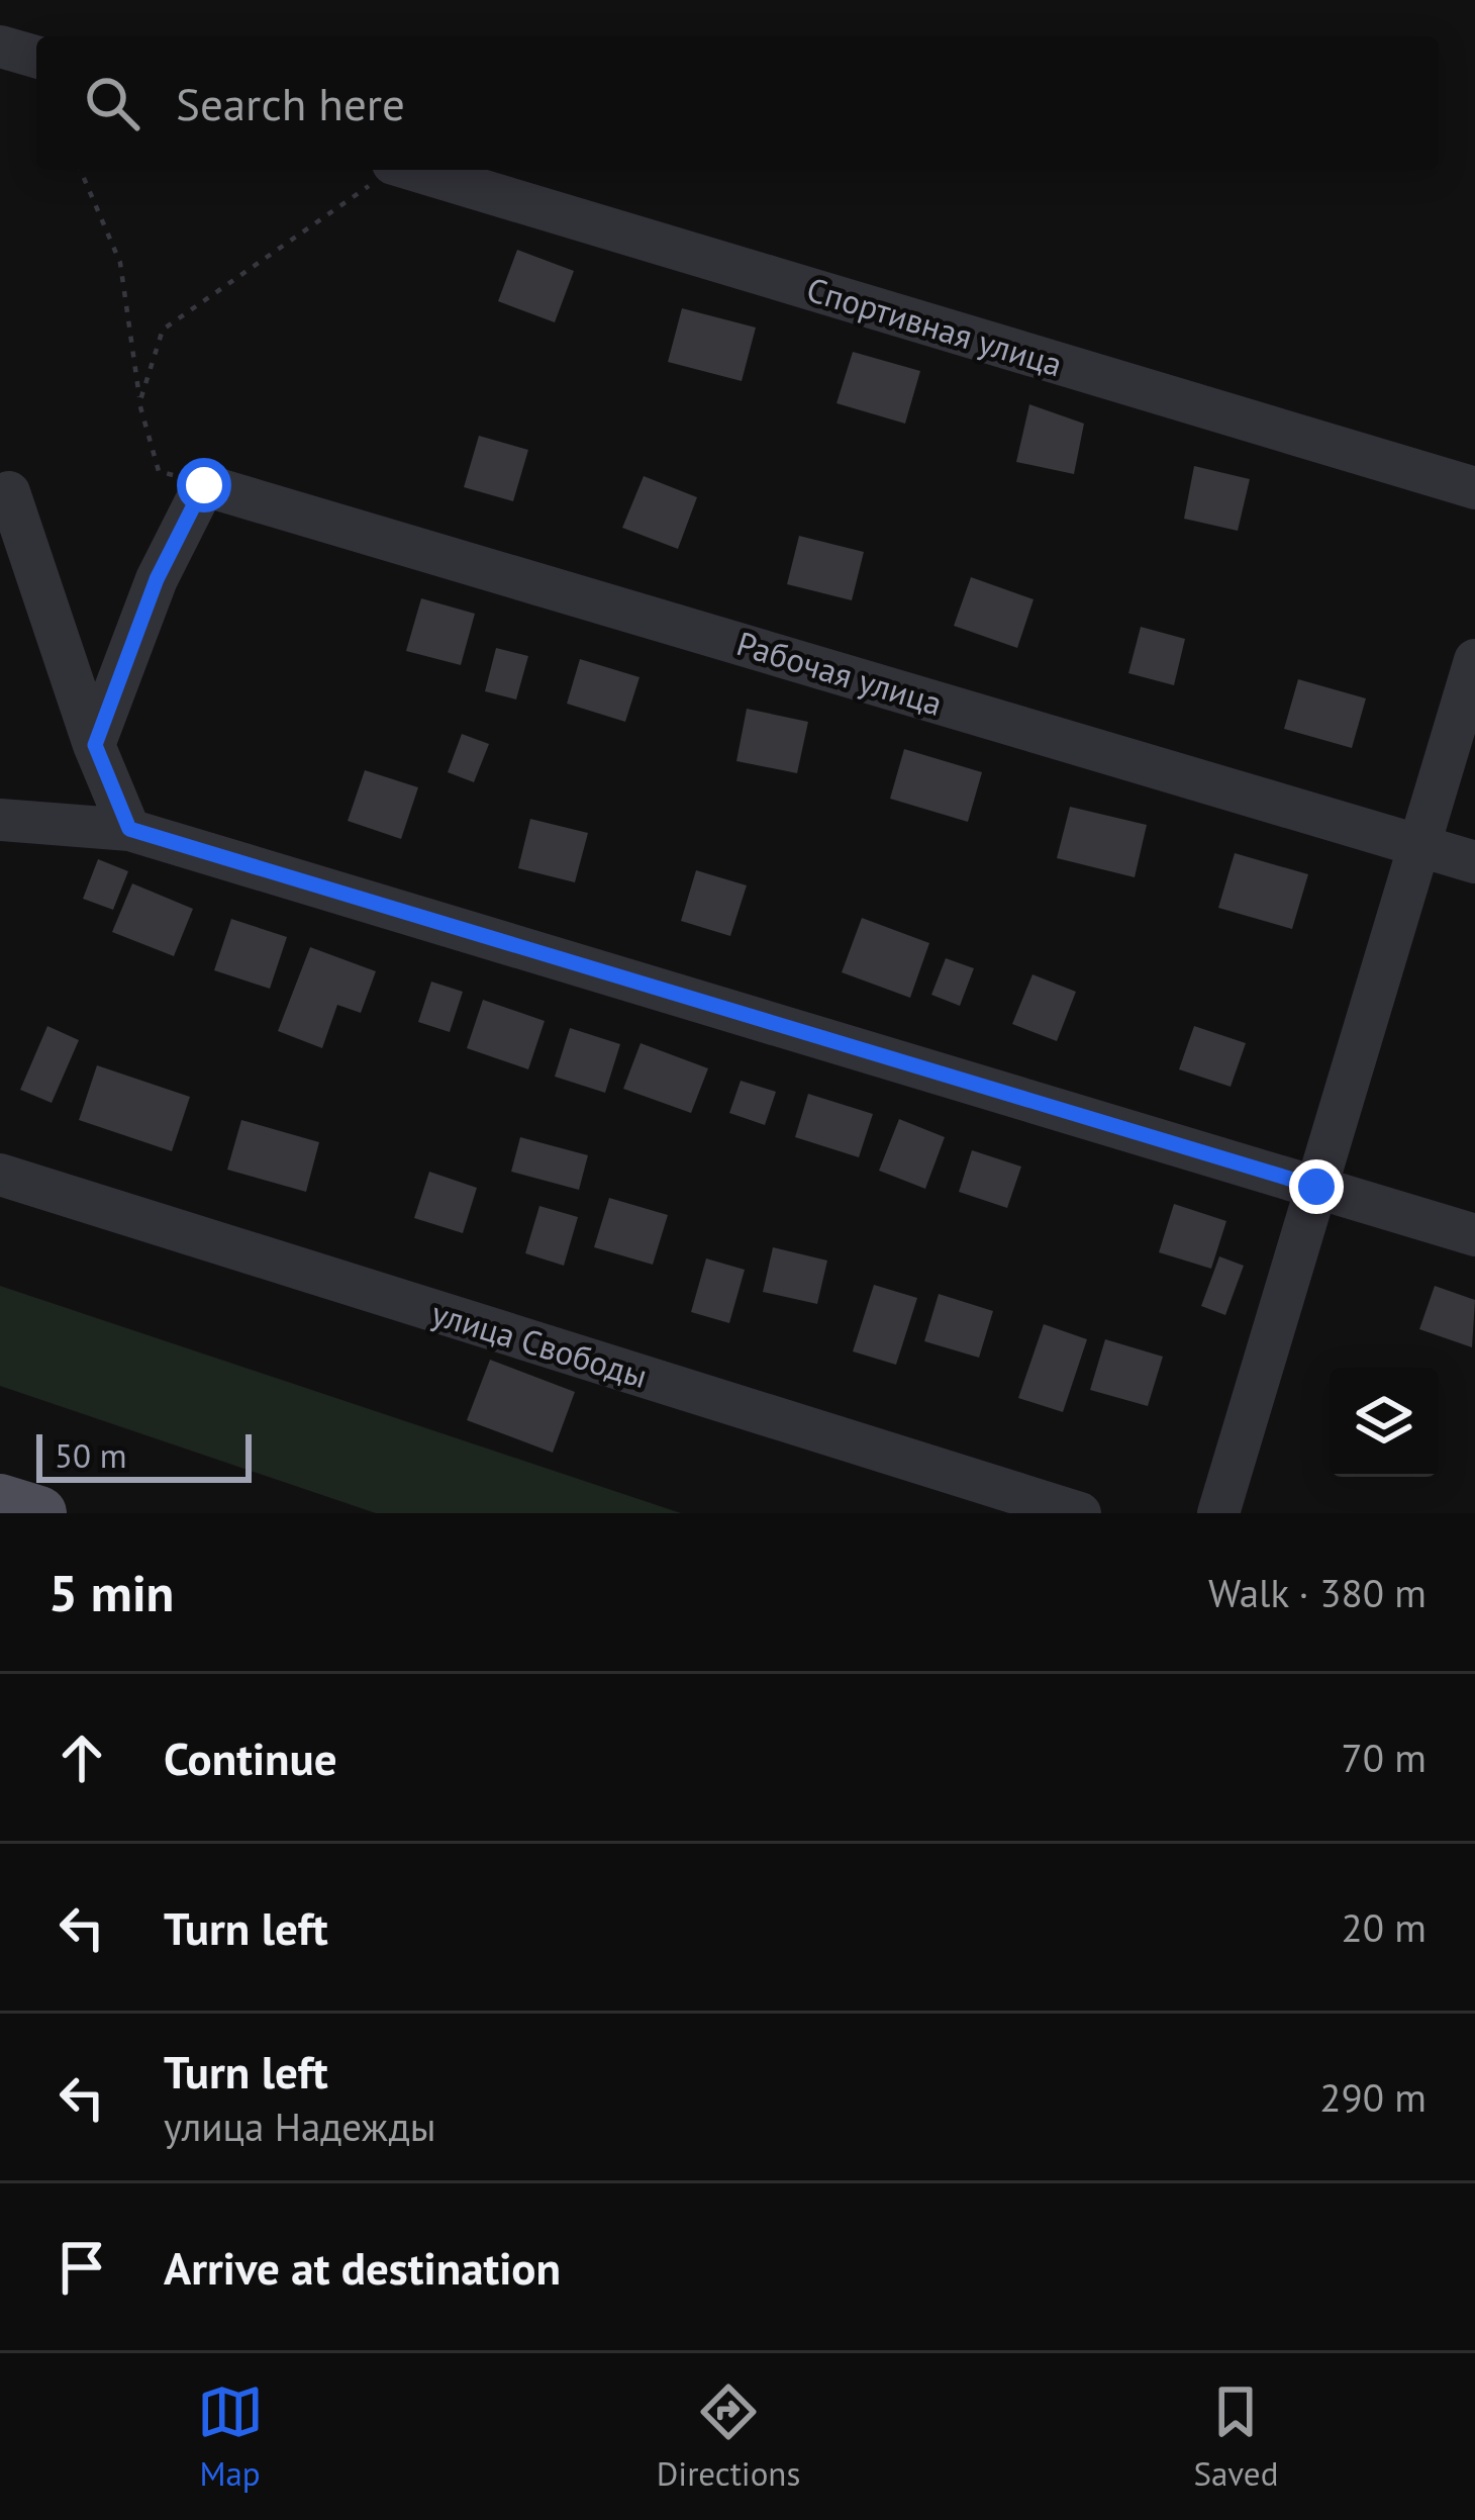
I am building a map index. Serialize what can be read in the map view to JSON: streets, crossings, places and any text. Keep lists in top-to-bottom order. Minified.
{"streets":{"street":["Спортивная улица","Рабочая улица","улица Свободы"]},"scale_bar":"50 m","page":{"search":"Search here","scale":"50 m","heading":["5 min","Walk · 380 m"],"list":[["Continue","70 m"],["Turn left","20 m"],["Turn left","улица Надежды","290 m"],"Arrive at destination"],"nav":["Map","Directions","Saved"]}}
